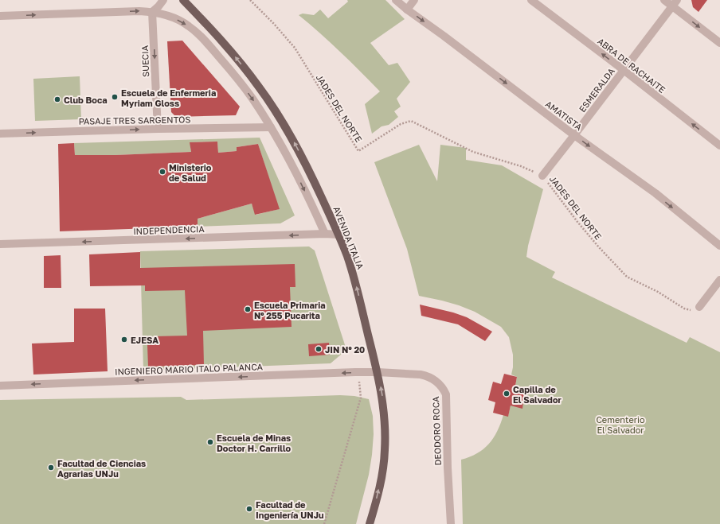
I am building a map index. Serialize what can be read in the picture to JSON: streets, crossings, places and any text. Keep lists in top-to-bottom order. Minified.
{"streets":{"main road":["AVENIDA ITALIA"],"street":["SUECIA","ABRA DE RACHAITE","ESMERALDA","AMATISTA","PASAJE TRES SARGENTOS","INDEPENDENCIA","INGENIERO MARIO ITALO PALANCA","DEODORO ROCA"],"path":["JADES DEL NORTE"]},"crossings":[["SUECIA","PASAJE TRES SARGENTOS"],["ABRA DE RACHAITE","ESMERALDA"],["ESMERALDA","JADES DEL NORTE"],["ESMERALDA","AMATISTA"],["INDEPENDENCIA","AVENIDA ITALIA"],["AVENIDA ITALIA","INGENIERO MARIO ITALO PALANCA"],["AVENIDA ITALIA","DEODORO ROCA"],["INGENIERO MARIO ITALO PALANCA","DEODORO ROCA"]],"one_way":["SUECIA","ABRA DE RACHAITE","AMATISTA","PASAJE TRES SARGENTOS","INDEPENDENCIA","AVENIDA ITALIA","INGENIERO MARIO ITALO PALANCA"],"parks":["Cementerio El Salvador"],"places":["Escuela de Enfermeria Myriam Gloss","Club Boca","Ministerio de Salud","Escuela Primaria Nº 255 Pucarita","EJESA","JIN Nº 20","Capilla de El Salvador","Escuela de Minas Doctor H. Carrillo","Facultad de Ciencias Agrarias UNJu","Facultad de Ingeniería UNJu"]}
